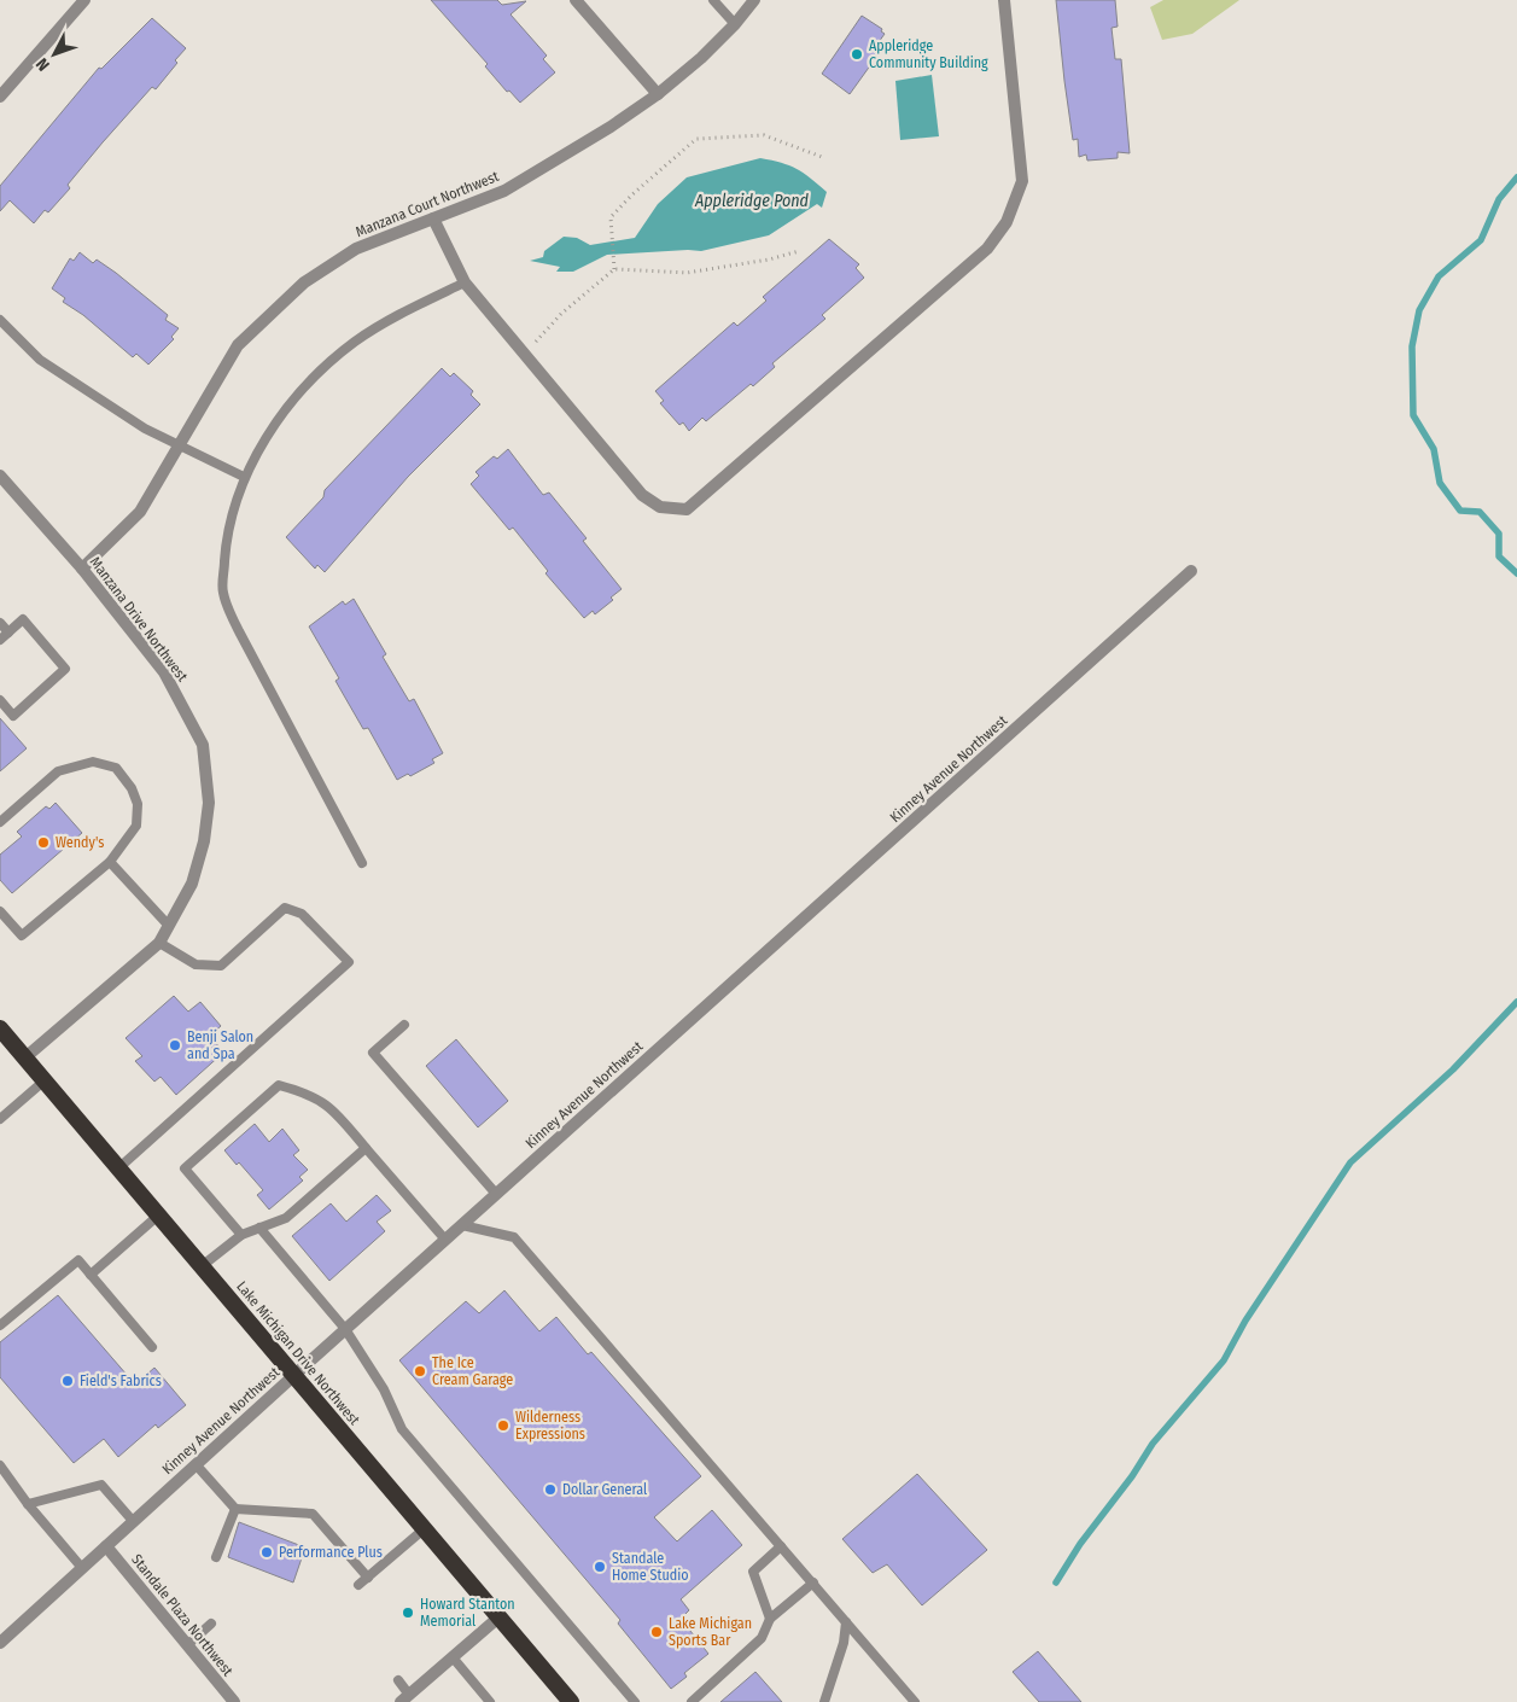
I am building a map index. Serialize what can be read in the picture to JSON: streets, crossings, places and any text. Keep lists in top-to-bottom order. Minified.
{"streets":{"highway":["Lake Michigan Drive Northwest"],"street":["Manzana Court Northwest","Manzana Drive Northwest","Kinney Avenue Northwest","Standale Plaza Northwest"]},"crossings":[["Manzana Court Northwest","Manzana Drive Northwest"],["Manzana Drive Northwest","Lake Michigan Drive Northwest"],["Kinney Avenue Northwest","Lake Michigan Drive Northwest"],["Kinney Avenue Northwest","Standale Plaza Northwest"]],"water":["Appleridge Pond"],"places":["Appleridge Community Building","Wendy's","Benji Salon and Spa","The Ice Cream Garage","Field's Fabrics","Wilderness Expressions","Dollar General","Performance Plus","Standale Home Studio","Howard Stanton Memorial","Lake Michigan Sports Bar"],"north":"bottom left"}
